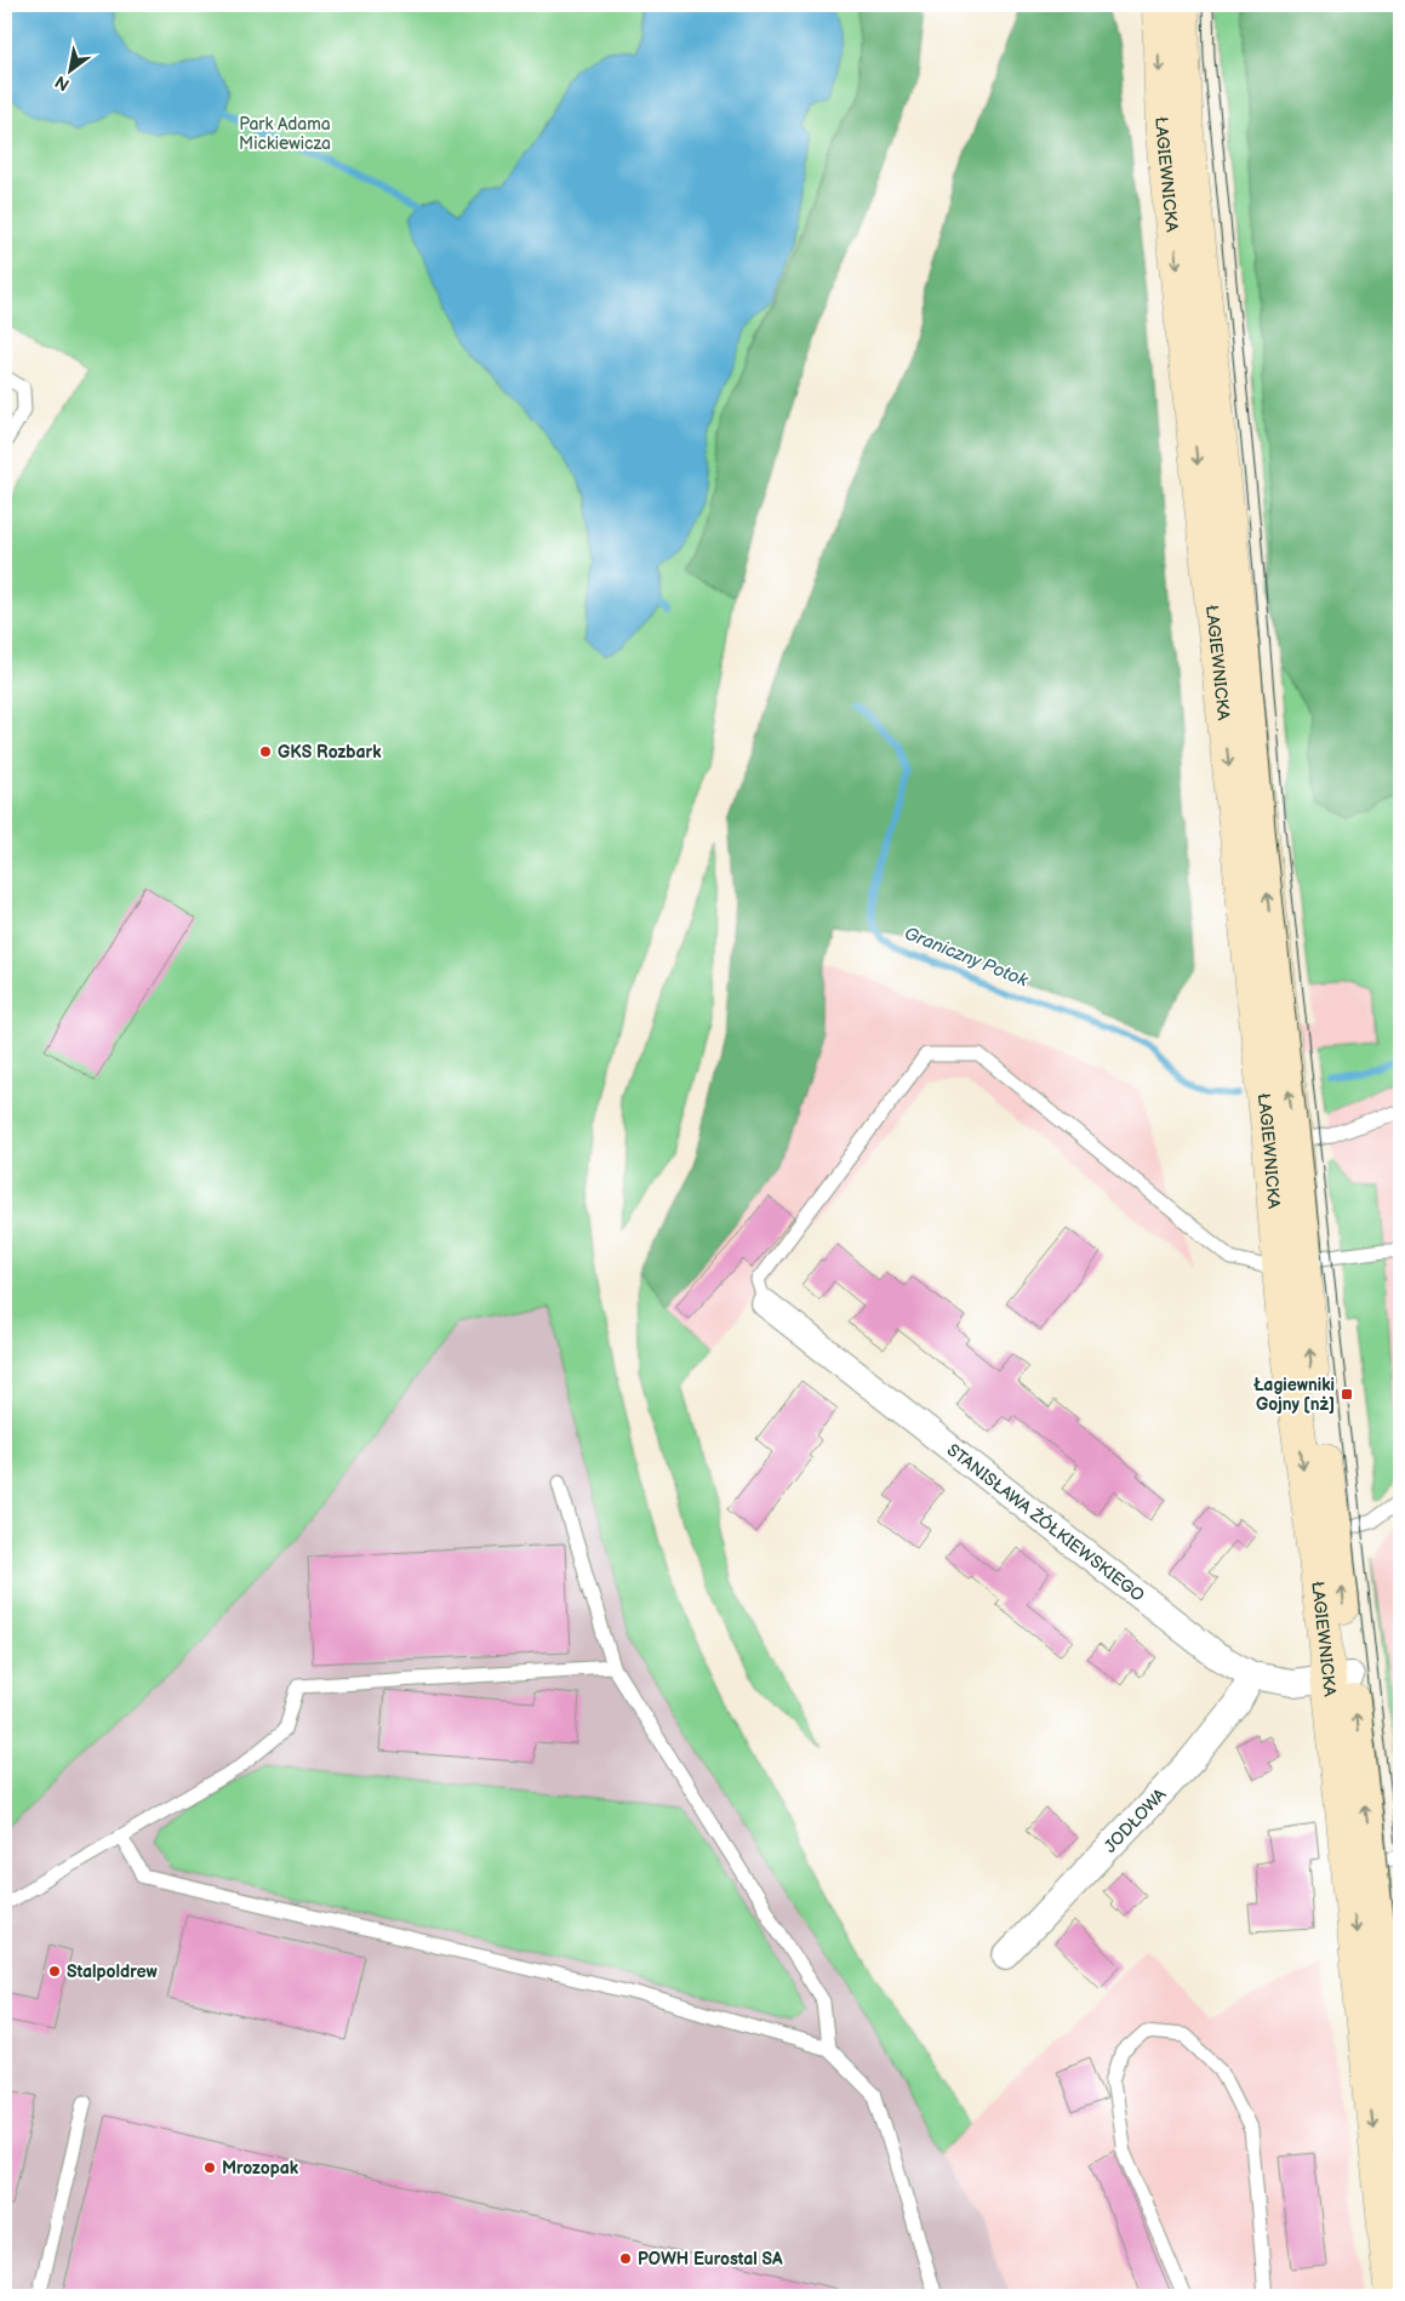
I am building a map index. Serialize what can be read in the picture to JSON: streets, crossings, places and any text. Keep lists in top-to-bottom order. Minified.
{"streets":{"main road":["ŁAGIEWNICKA"],"street":["STANISŁAWA ŻÓŁKIEWSKIEGO","JODŁOWA"]},"crossings":[["ŁAGIEWNICKA","STANISŁAWA ŻÓŁKIEWSKIEGO"],["STANISŁAWA ŻÓŁKIEWSKIEGO","JODŁOWA"]],"water":["Graniczny Potok"],"parks":["Park Adama Mickiewicza"],"places":{"other":["GKS Rozbark","Stalpoldrew","Mrozopak","POWH Eurostal SA"],"transit":["Łagiewniki Gojny [nż]"]},"north":"bottom left"}
